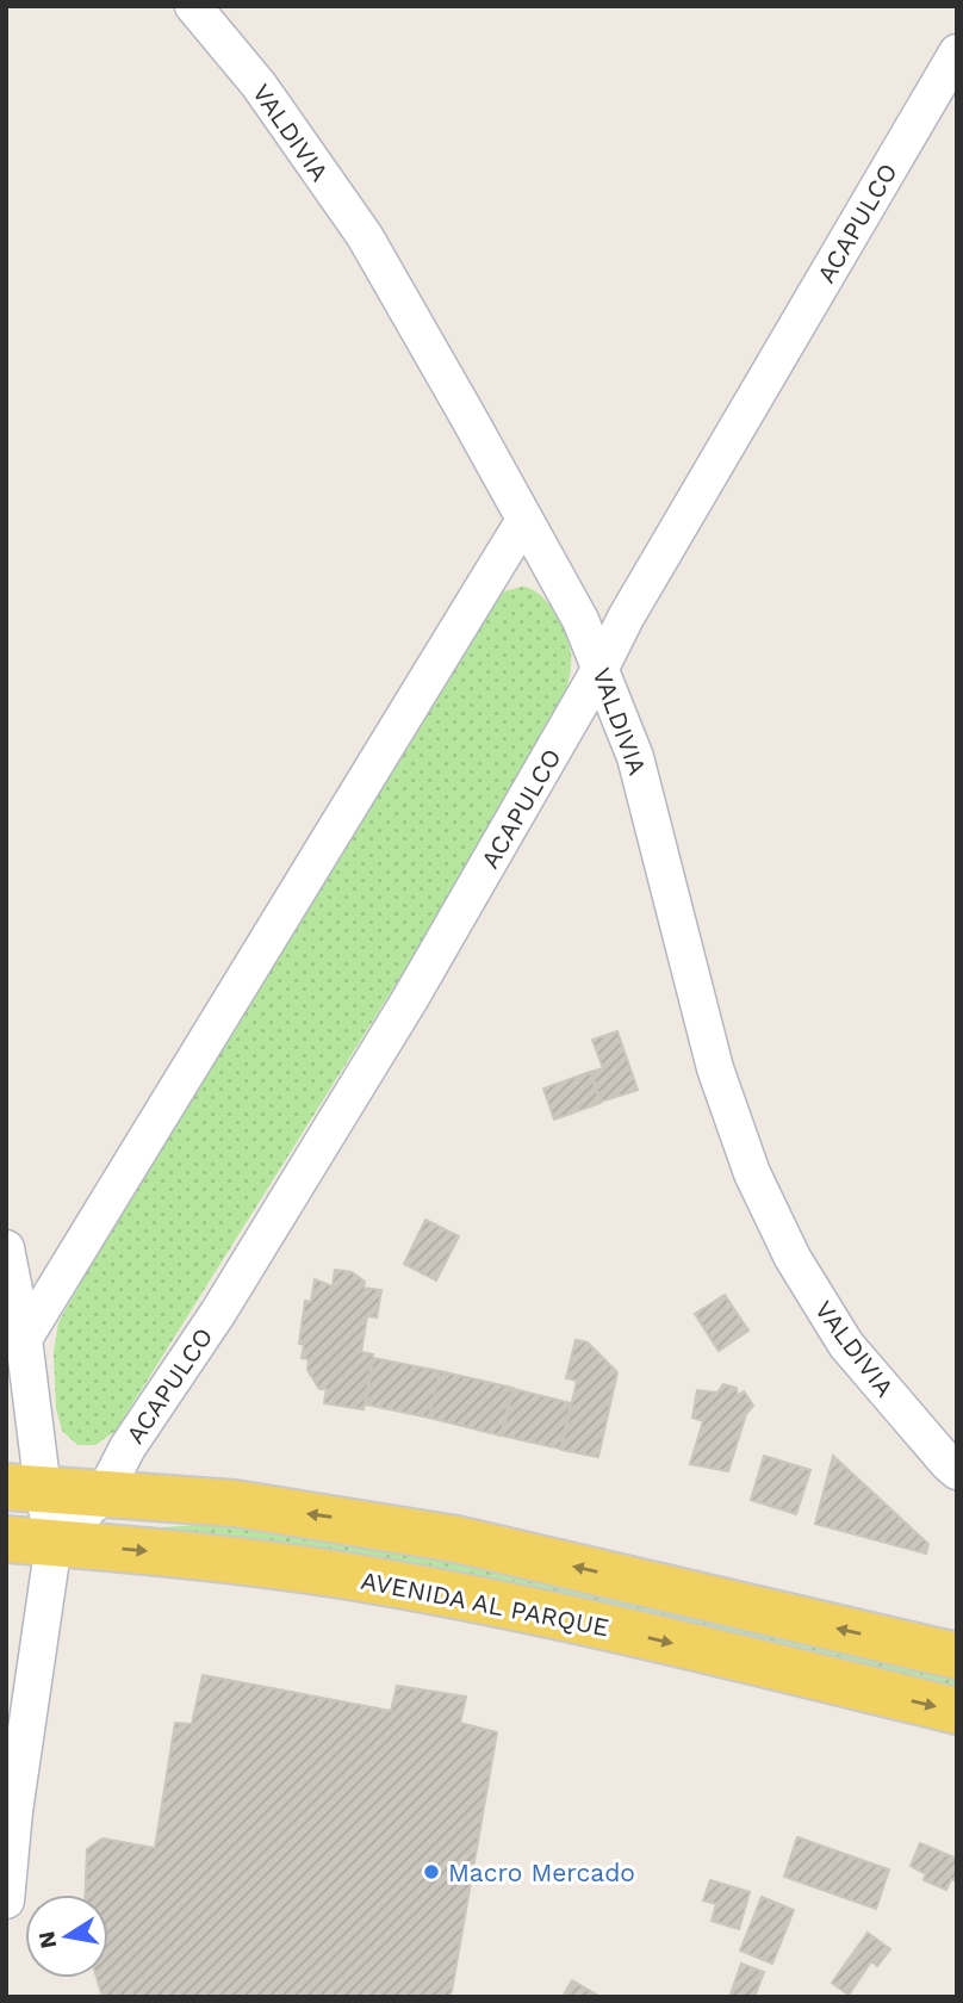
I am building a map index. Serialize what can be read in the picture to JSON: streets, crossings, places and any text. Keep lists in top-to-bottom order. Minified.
{"streets":{"main road":["AVENIDA AL PARQUE"],"street":["VALDIVIA","ACAPULCO"]},"crossings":[["VALDIVIA","ACAPULCO"],["ACAPULCO","AVENIDA AL PARQUE"]],"places":["Macro Mercado"],"north":"left"}
